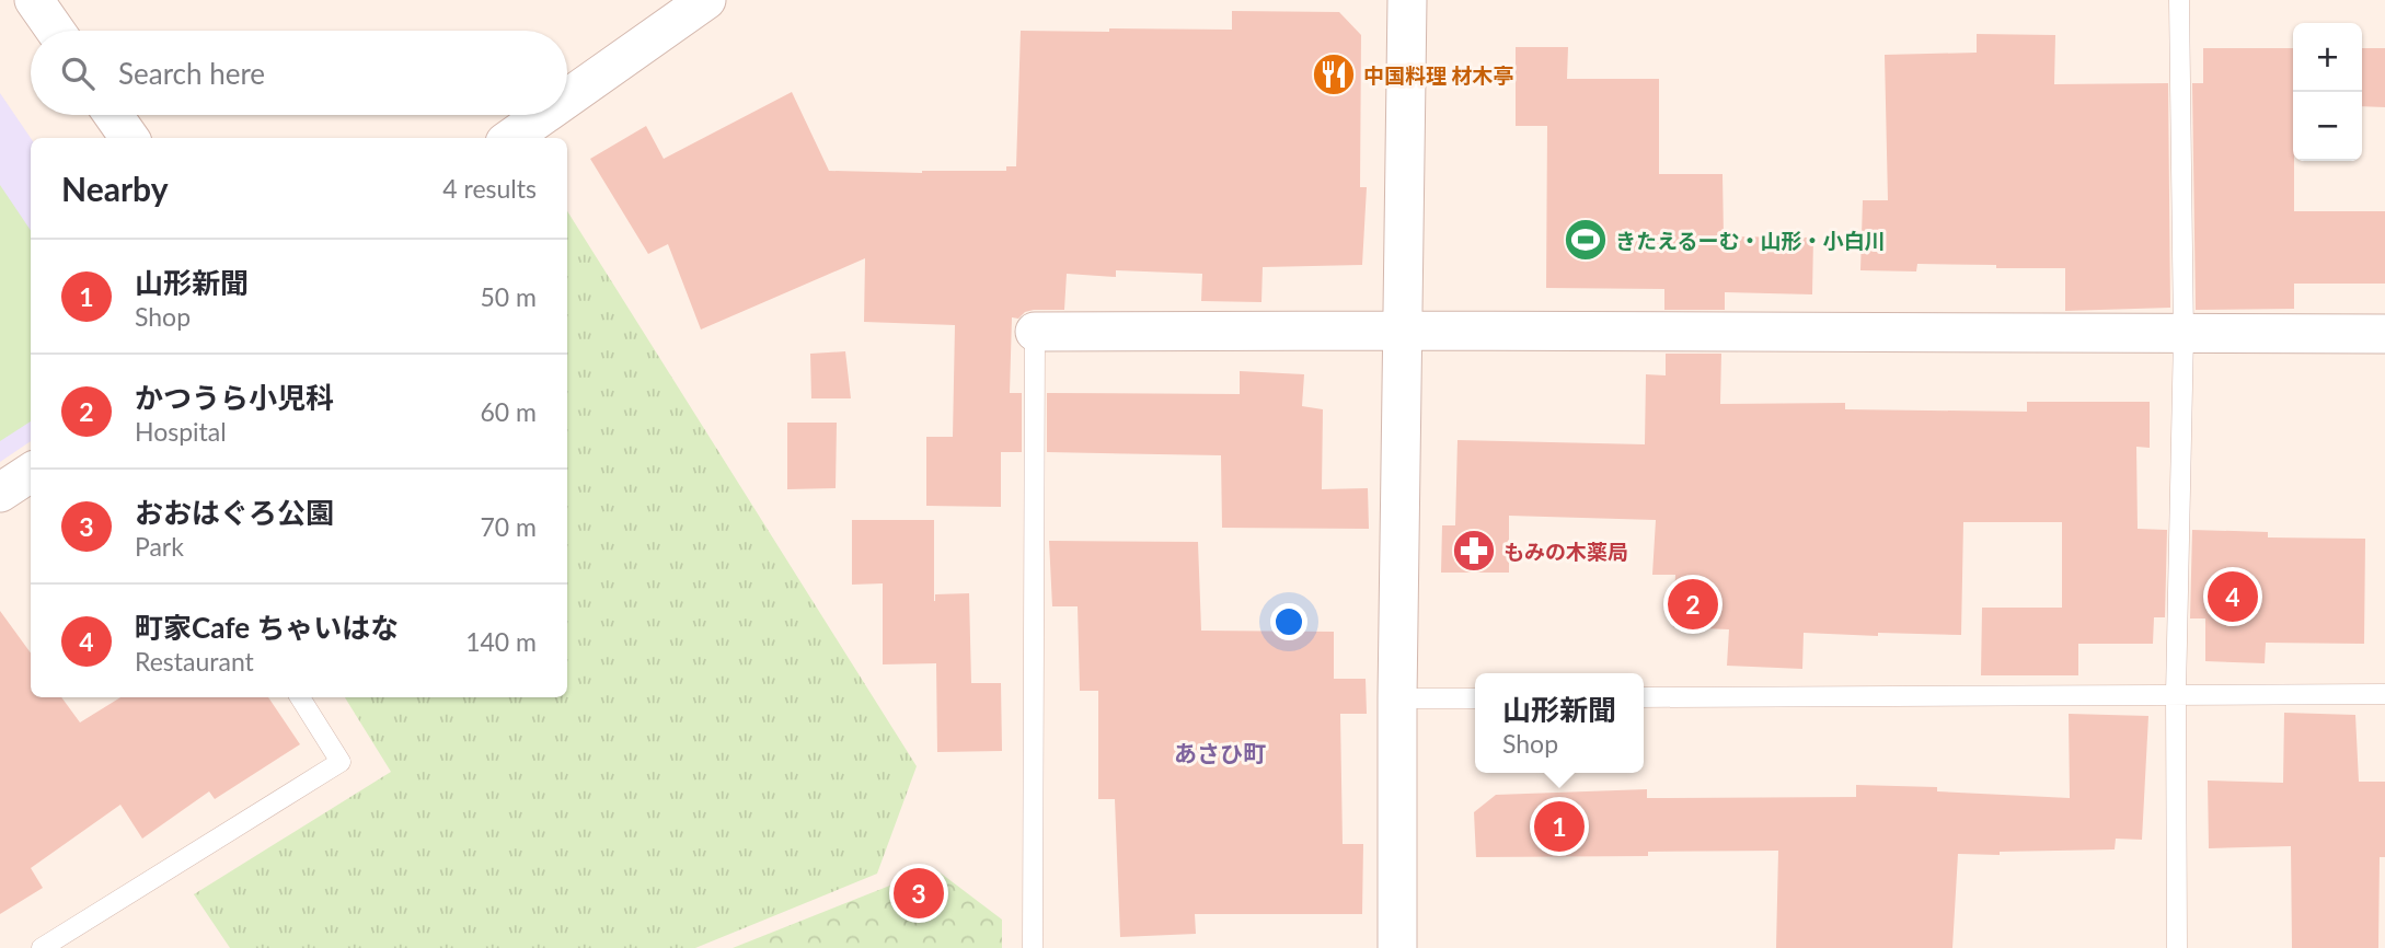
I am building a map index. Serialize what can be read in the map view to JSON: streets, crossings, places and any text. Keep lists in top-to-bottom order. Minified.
{"districts":["あさひ町"],"places":{"restaurant":["中国料理 材木亭"],"sports":["きたえるーむ・山形・小白川"],"pharmacy":["もみの木薬局"]},"page":{"map_buttons":["+","−"],"search":"Search here","heading":["Nearby","4 results"],"list":[{"mark":"1","name":"山形新聞","note":"Shop","value":"50 m"},{"mark":"2","name":"かつうら小児科","note":"Hospital","value":"60 m"},{"mark":"3","name":"おおはぐろ公園","note":"Park","value":"70 m"},{"mark":"4","name":"町家Cafe ちゃいはな","note":"Restaurant","value":"140 m"}],"pins":["4","2","1","3"],"popup":["山形新聞","Shop"]}}
